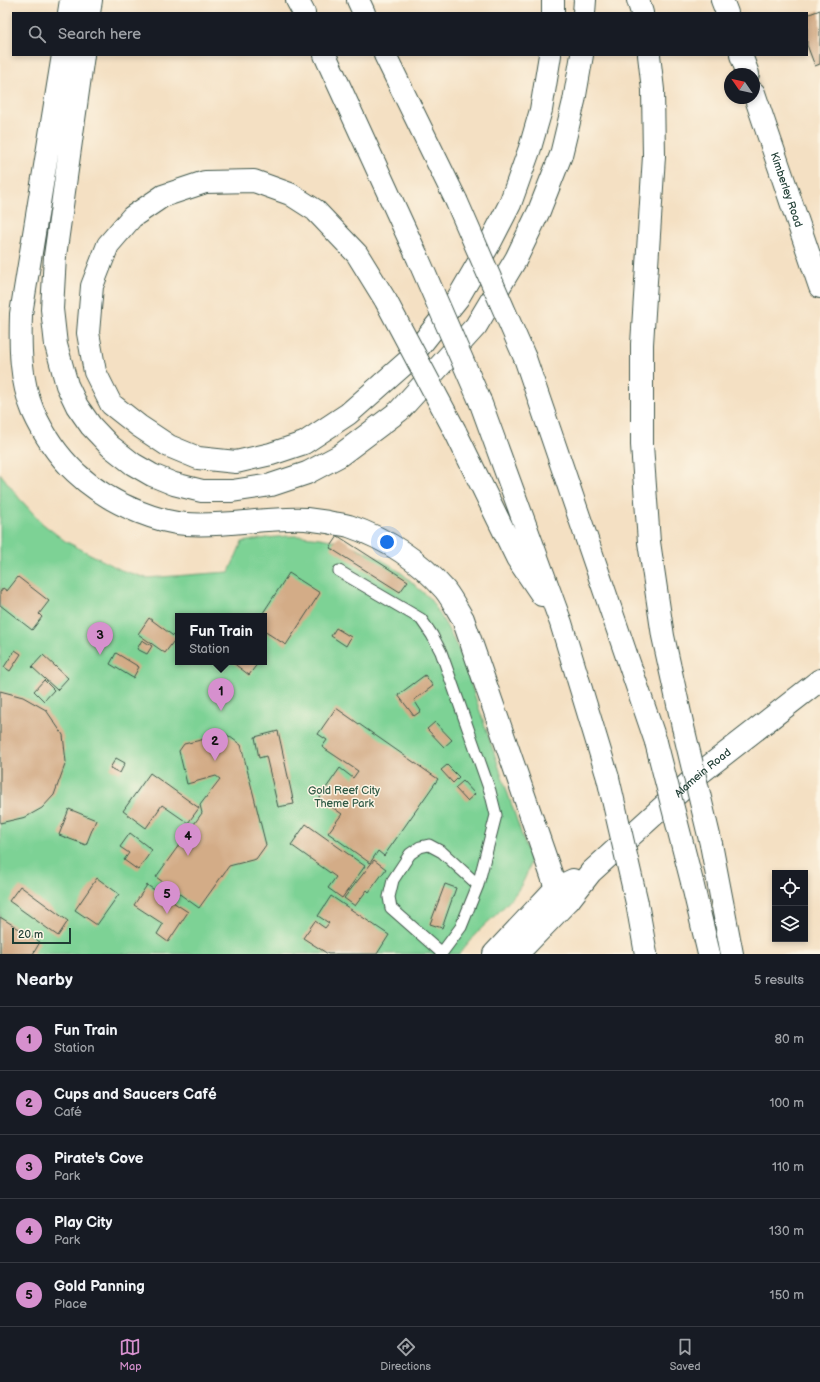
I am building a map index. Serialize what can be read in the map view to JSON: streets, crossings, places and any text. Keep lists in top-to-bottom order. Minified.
{"streets":{"main road":["Kimberley Road","Alamein Road"]},"parks":["Gold Reef City Theme Park"],"scale_bar":"20 m","north":"top left","page":{"search":"Search here","popup":["Fun Train","Station"],"pins":["3","1","2","4","5"],"scale":"20 m","heading":["Nearby","5 results"],"list":[{"mark":"1","name":"Fun Train","note":"Station","value":"80 m"},{"mark":"2","name":"Cups and Saucers Café","note":"Café","value":"100 m"},{"mark":"3","name":"Pirate's Cove","note":"Park","value":"110 m"},{"mark":"4","name":"Play City","note":"Park","value":"130 m"},{"mark":"5","name":"Gold Panning","note":"Place","value":"150 m"}],"nav":["Map","Directions","Saved"]}}
